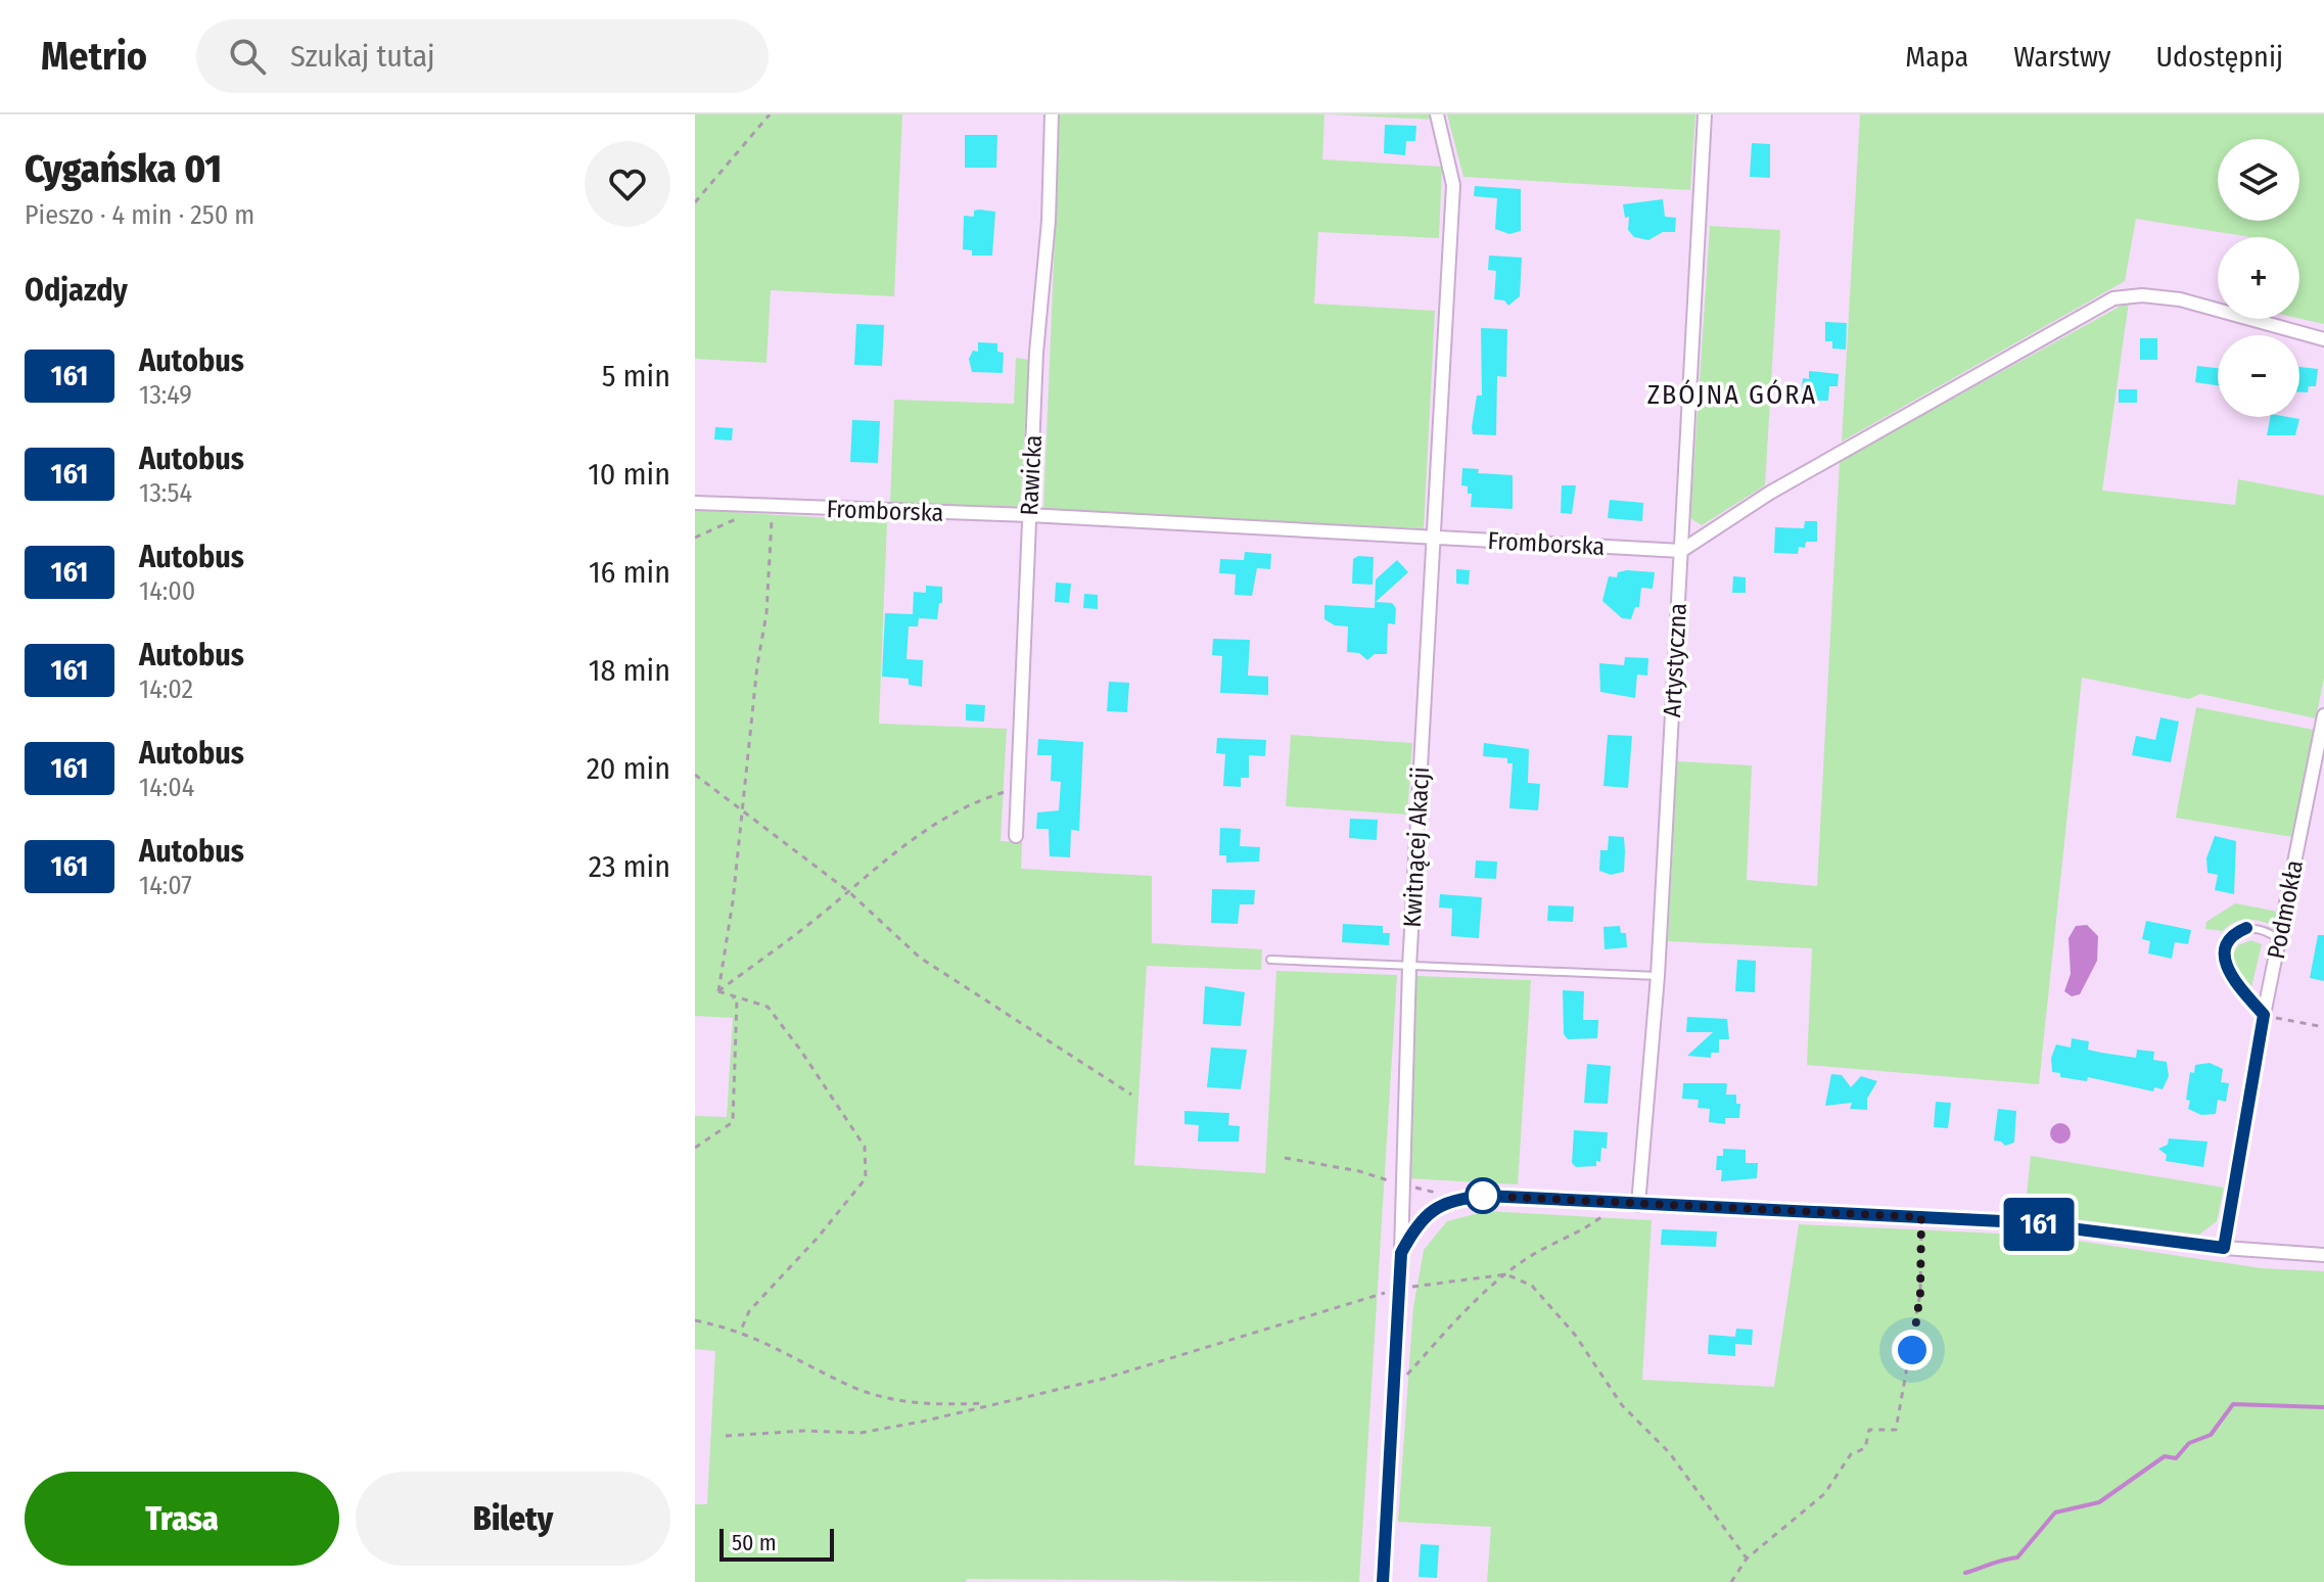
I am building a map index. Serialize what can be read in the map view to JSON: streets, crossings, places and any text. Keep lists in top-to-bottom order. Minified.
{"streets":{"street":["Rawicka","Fromborska","Artystyczna","Kwitnącej Akacji","Podmokła"]},"crossings":[["Rawicka","Fromborska"],["Fromborska","Artystyczna"],["Fromborska","Kwitnącej Akacji"]],"districts":["ZBÓJNA GÓRA"],"lines":["bus line 161"],"scale_bar":"50 m","page":{"header":"Metrio","search":"Szukaj tutaj","nav":["Mapa","Warstwy","Udostępnij"],"heading":[["Cygańska 01","Pieszo · 4 min · 250 m"],"Odjazdy"],"on_map":"161","map_buttons":["+","−"],"list":[{"mark":"161","name":"Autobus","note":"13:49","value":"5 min"},{"mark":"161","name":"Autobus","note":"13:54","value":"10 min"},{"mark":"161","name":"Autobus","note":"14:00","value":"16 min"},{"mark":"161","name":"Autobus","note":"14:02","value":"18 min"},{"mark":"161","name":"Autobus","note":"14:04","value":"20 min"},{"mark":"161","name":"Autobus","note":"14:07","value":"23 min"}],"buttons":["Trasa","Bilety"],"scale":"50 m"}}
